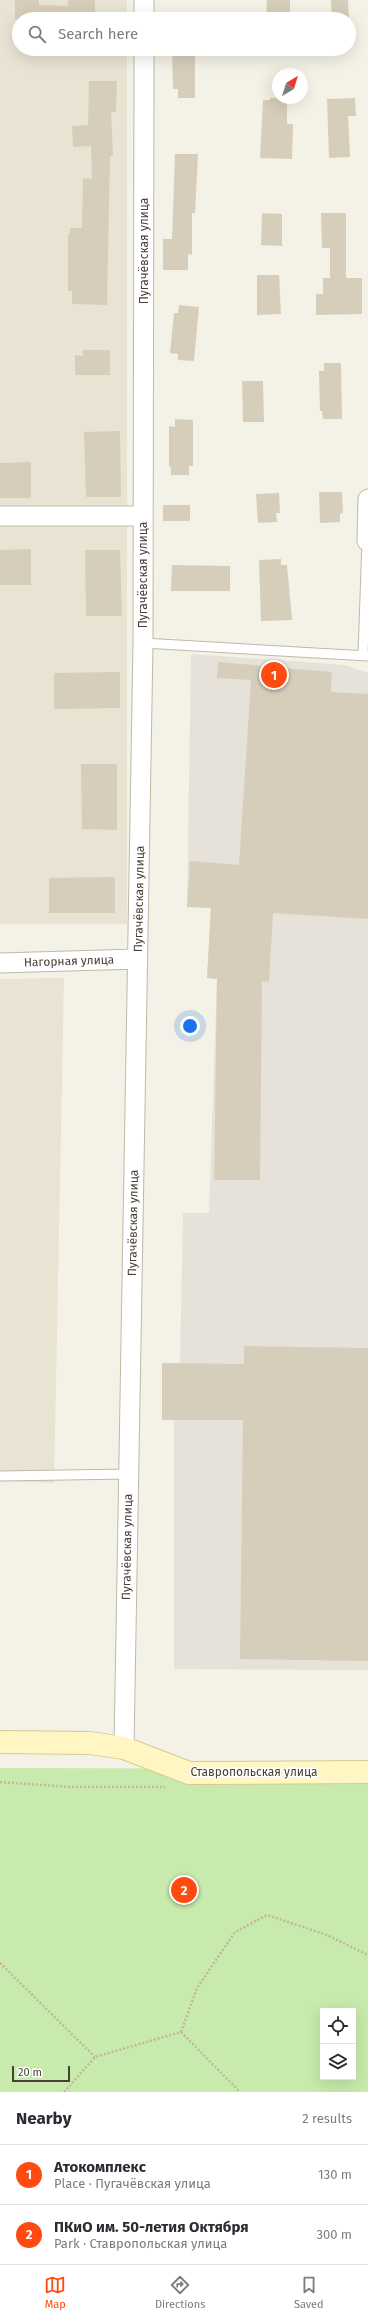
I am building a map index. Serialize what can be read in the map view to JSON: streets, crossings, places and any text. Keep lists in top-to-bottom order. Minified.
{"streets":{"street":["Пугачёвская улица","Нагорная улица","Ставропольская улица"]},"crossings":[["Пугачёвская улица","Нагорная улица"],["Пугачёвская улица","Ставропольская улица"]],"scale_bar":"20 m","north":"top right","page":{"search":"Search here","pins":["1","2"],"scale":"20 m","heading":["Nearby","2 results"],"list":[{"mark":"1","name":"Атокомплекс","note":"Place · Пугачёвская улица","value":"130 m"},{"mark":"2","name":"ПКиО им. 50-летия Октября","note":"Park · Ставропольская улица","value":"300 m"}],"nav":["Map","Directions","Saved"]}}
